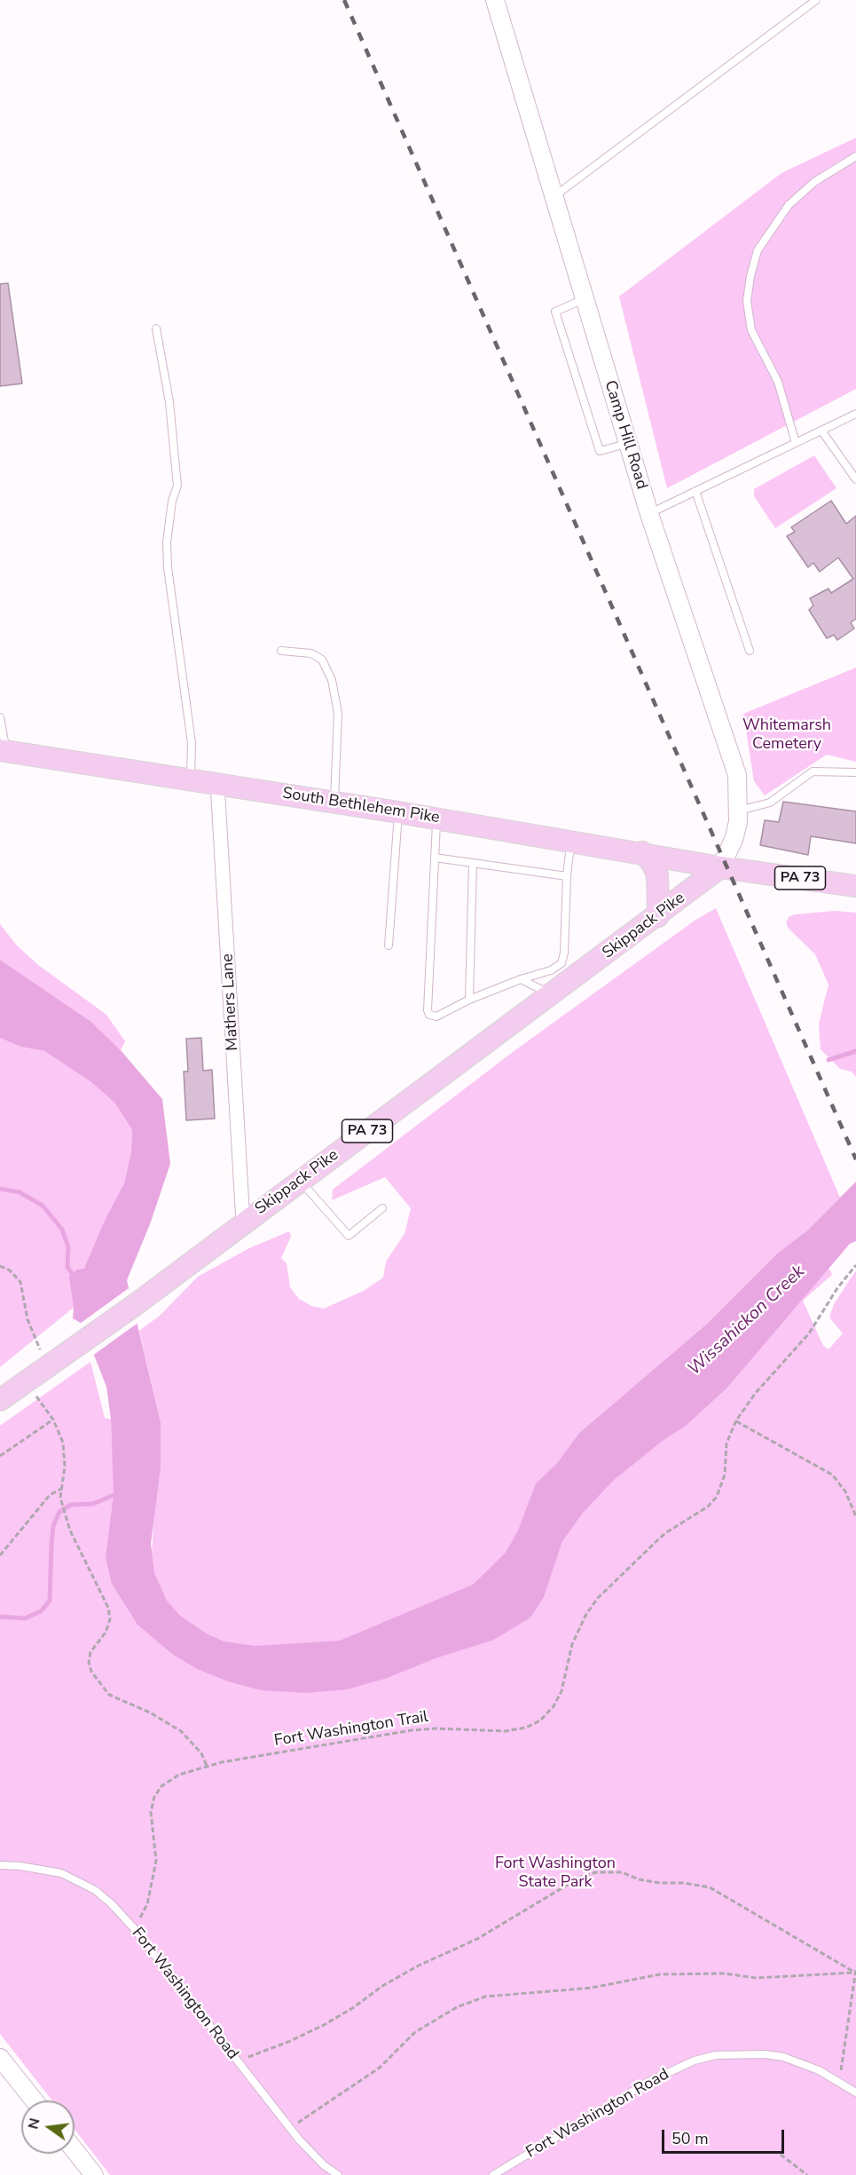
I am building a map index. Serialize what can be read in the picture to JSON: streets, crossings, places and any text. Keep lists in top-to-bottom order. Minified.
{"streets":{"main road":["South Bethlehem Pike","PA 73","Skippack Pike"],"street":["Camp Hill Road","Mathers Lane"],"lane":["Fort Washington Road"],"path":["Fort Washington Trail"]},"crossings":[["Camp Hill Road","South Bethlehem Pike"],["Camp Hill Road","PA 73"],["Camp Hill Road","Skippack Pike"],["South Bethlehem Pike","PA 73"],["South Bethlehem Pike","Skippack Pike"],["South Bethlehem Pike","Mathers Lane"],["PA 73","Skippack Pike"],["Skippack Pike","Mathers Lane"],["Fort Washington Trail","Fort Washington Road"]],"water":["Wissahickon Creek"],"parks":["Whitemarsh Cemetery","Fort Washington State Park"],"scale_bar":"50 m","north":"left"}
